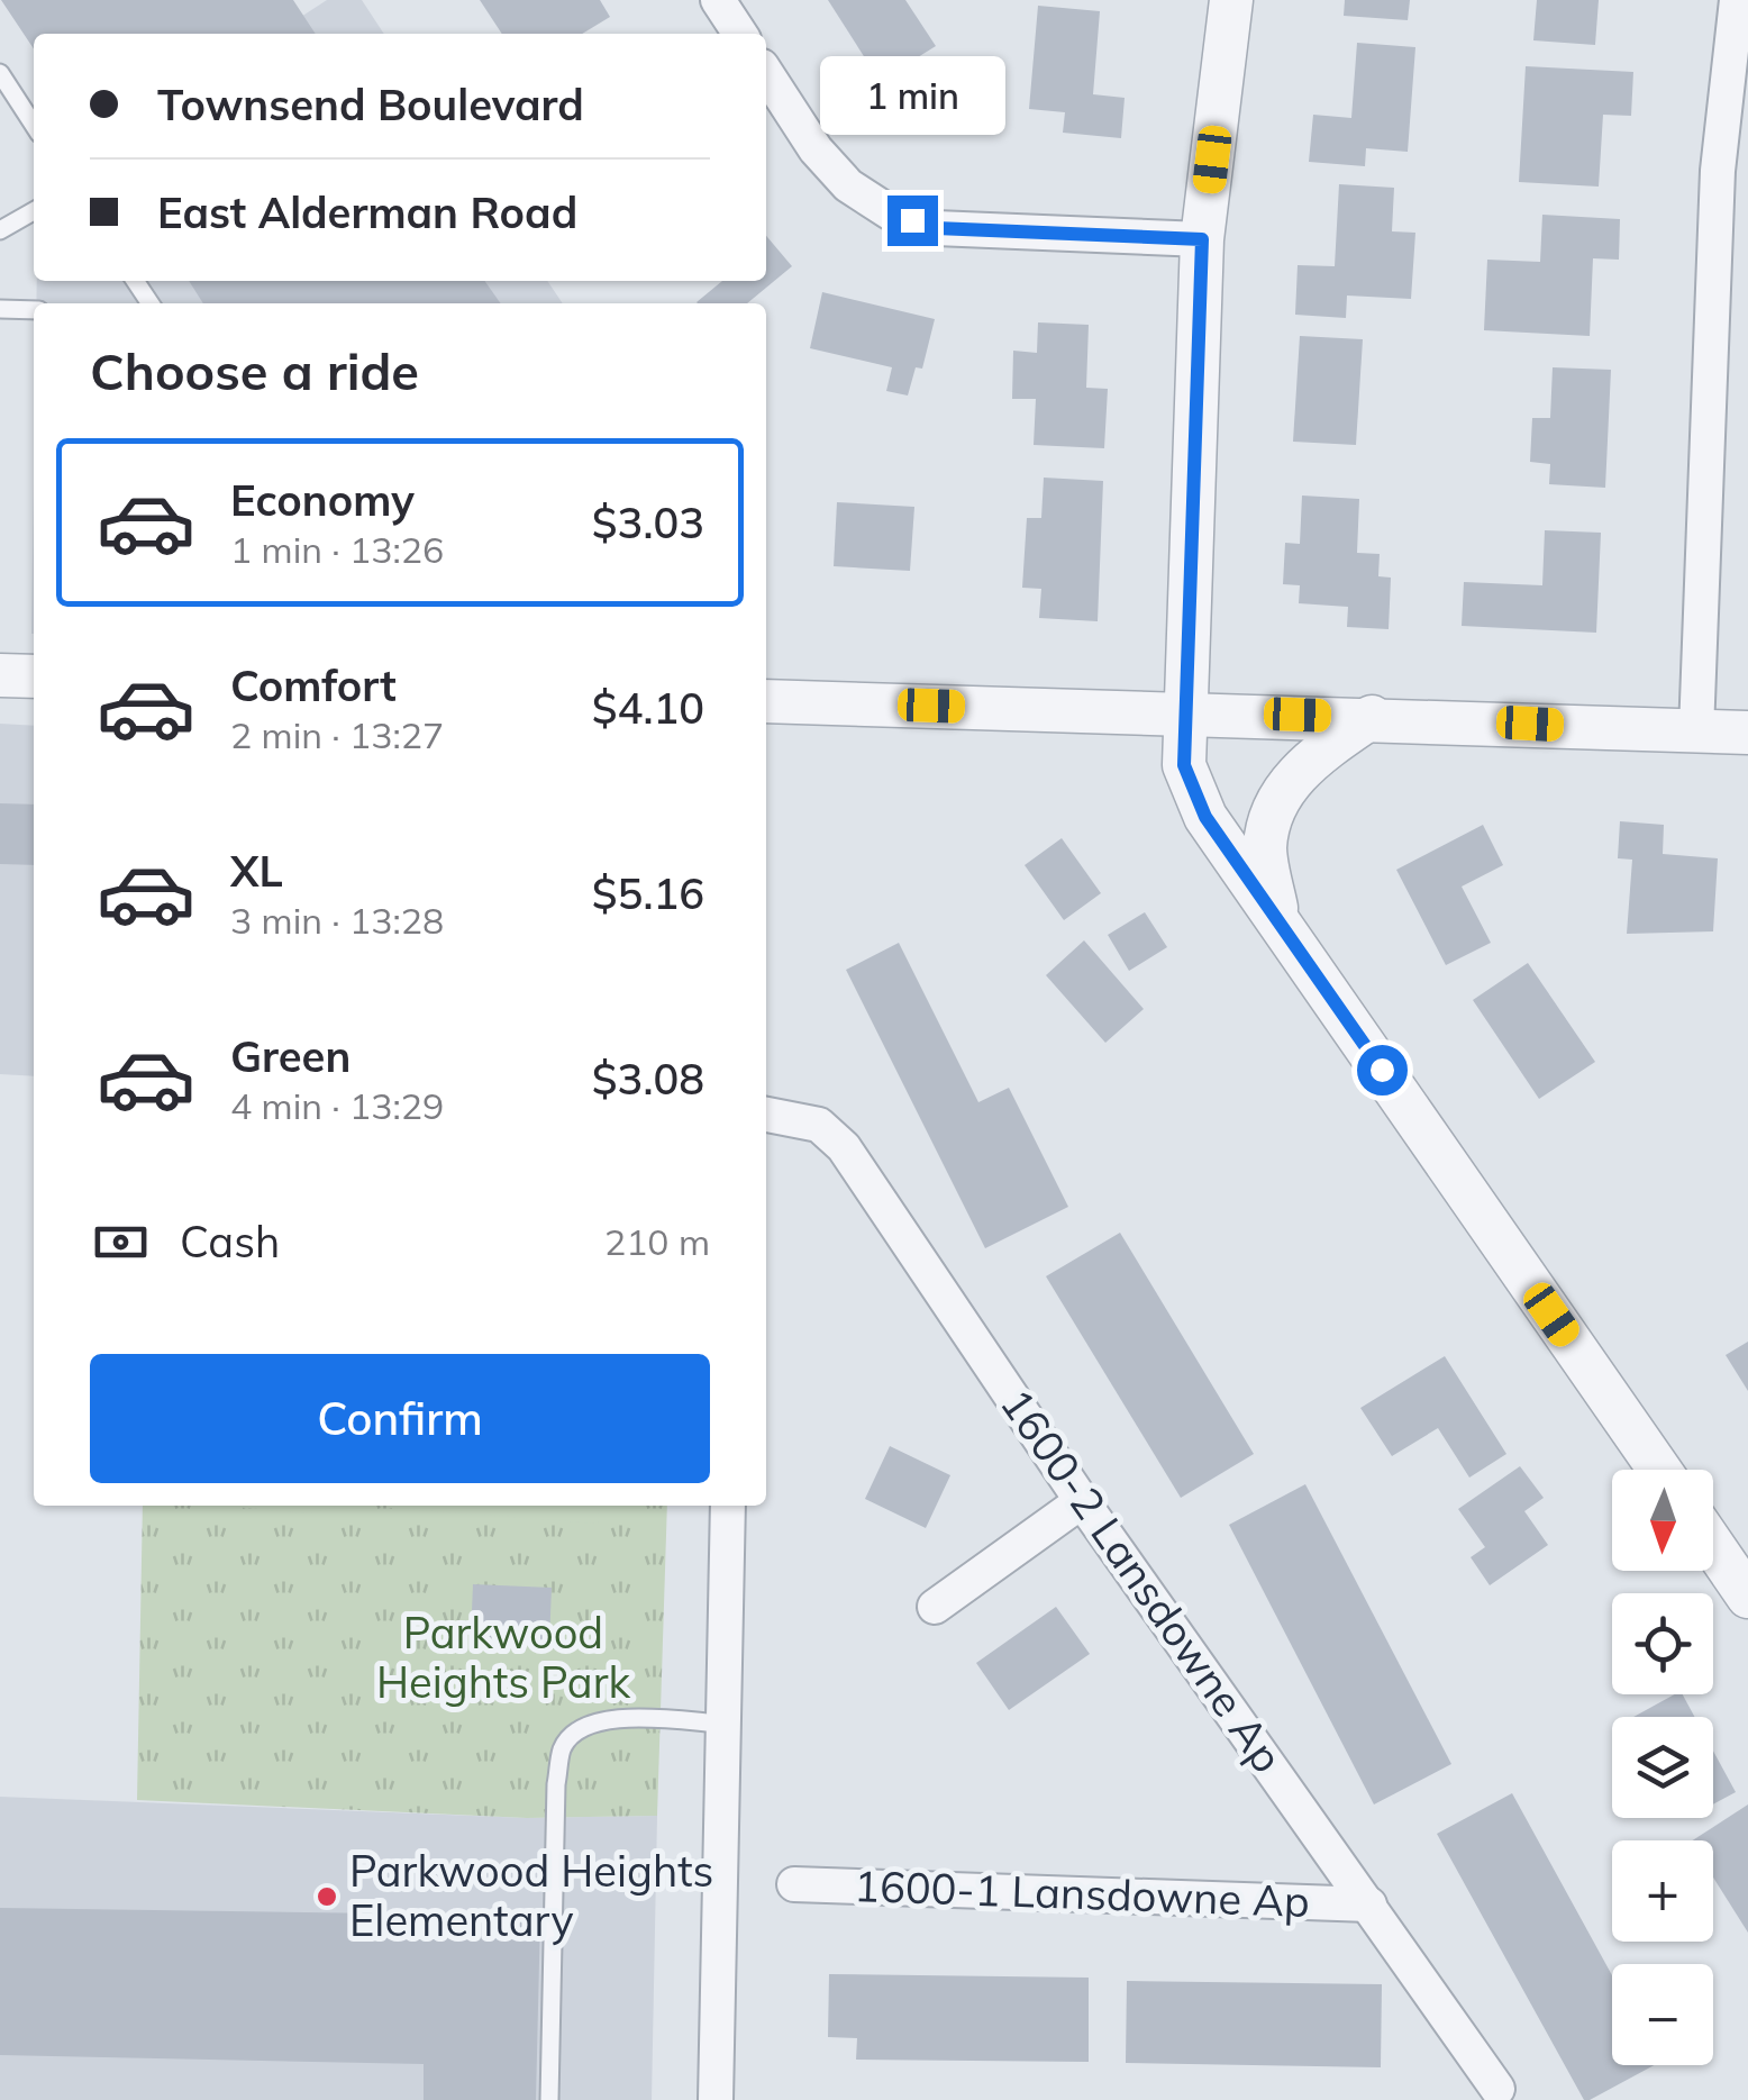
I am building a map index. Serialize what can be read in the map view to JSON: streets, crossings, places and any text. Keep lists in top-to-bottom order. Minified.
{"streets":{"street":["1600-2 Lansdowne Ap","1600-1 Lansdowne Ap"]},"crossings":[["1600-2 Lansdowne Ap","1600-1 Lansdowne Ap"]],"parks":["Parkwood Heights Park"],"places":["Parkwood Heights Elementary"],"north":"bottom","page":{"banner":["Townsend Boulevard","East Alderman Road"],"bubble":"1 min","heading":"Choose a ride","list":[{"name":"Economy","note":"1 min · 13:26","value":"$3.03"},{"name":"Comfort","note":"2 min · 13:27","value":"$4.10"},{"name":"XL","note":"3 min · 13:28","value":"$5.16"},{"name":"Green","note":"4 min · 13:29","value":"$3.08"}],"pay":["Cash","210 m"],"buttons":"Confirm","map_buttons":["+","−"]}}
